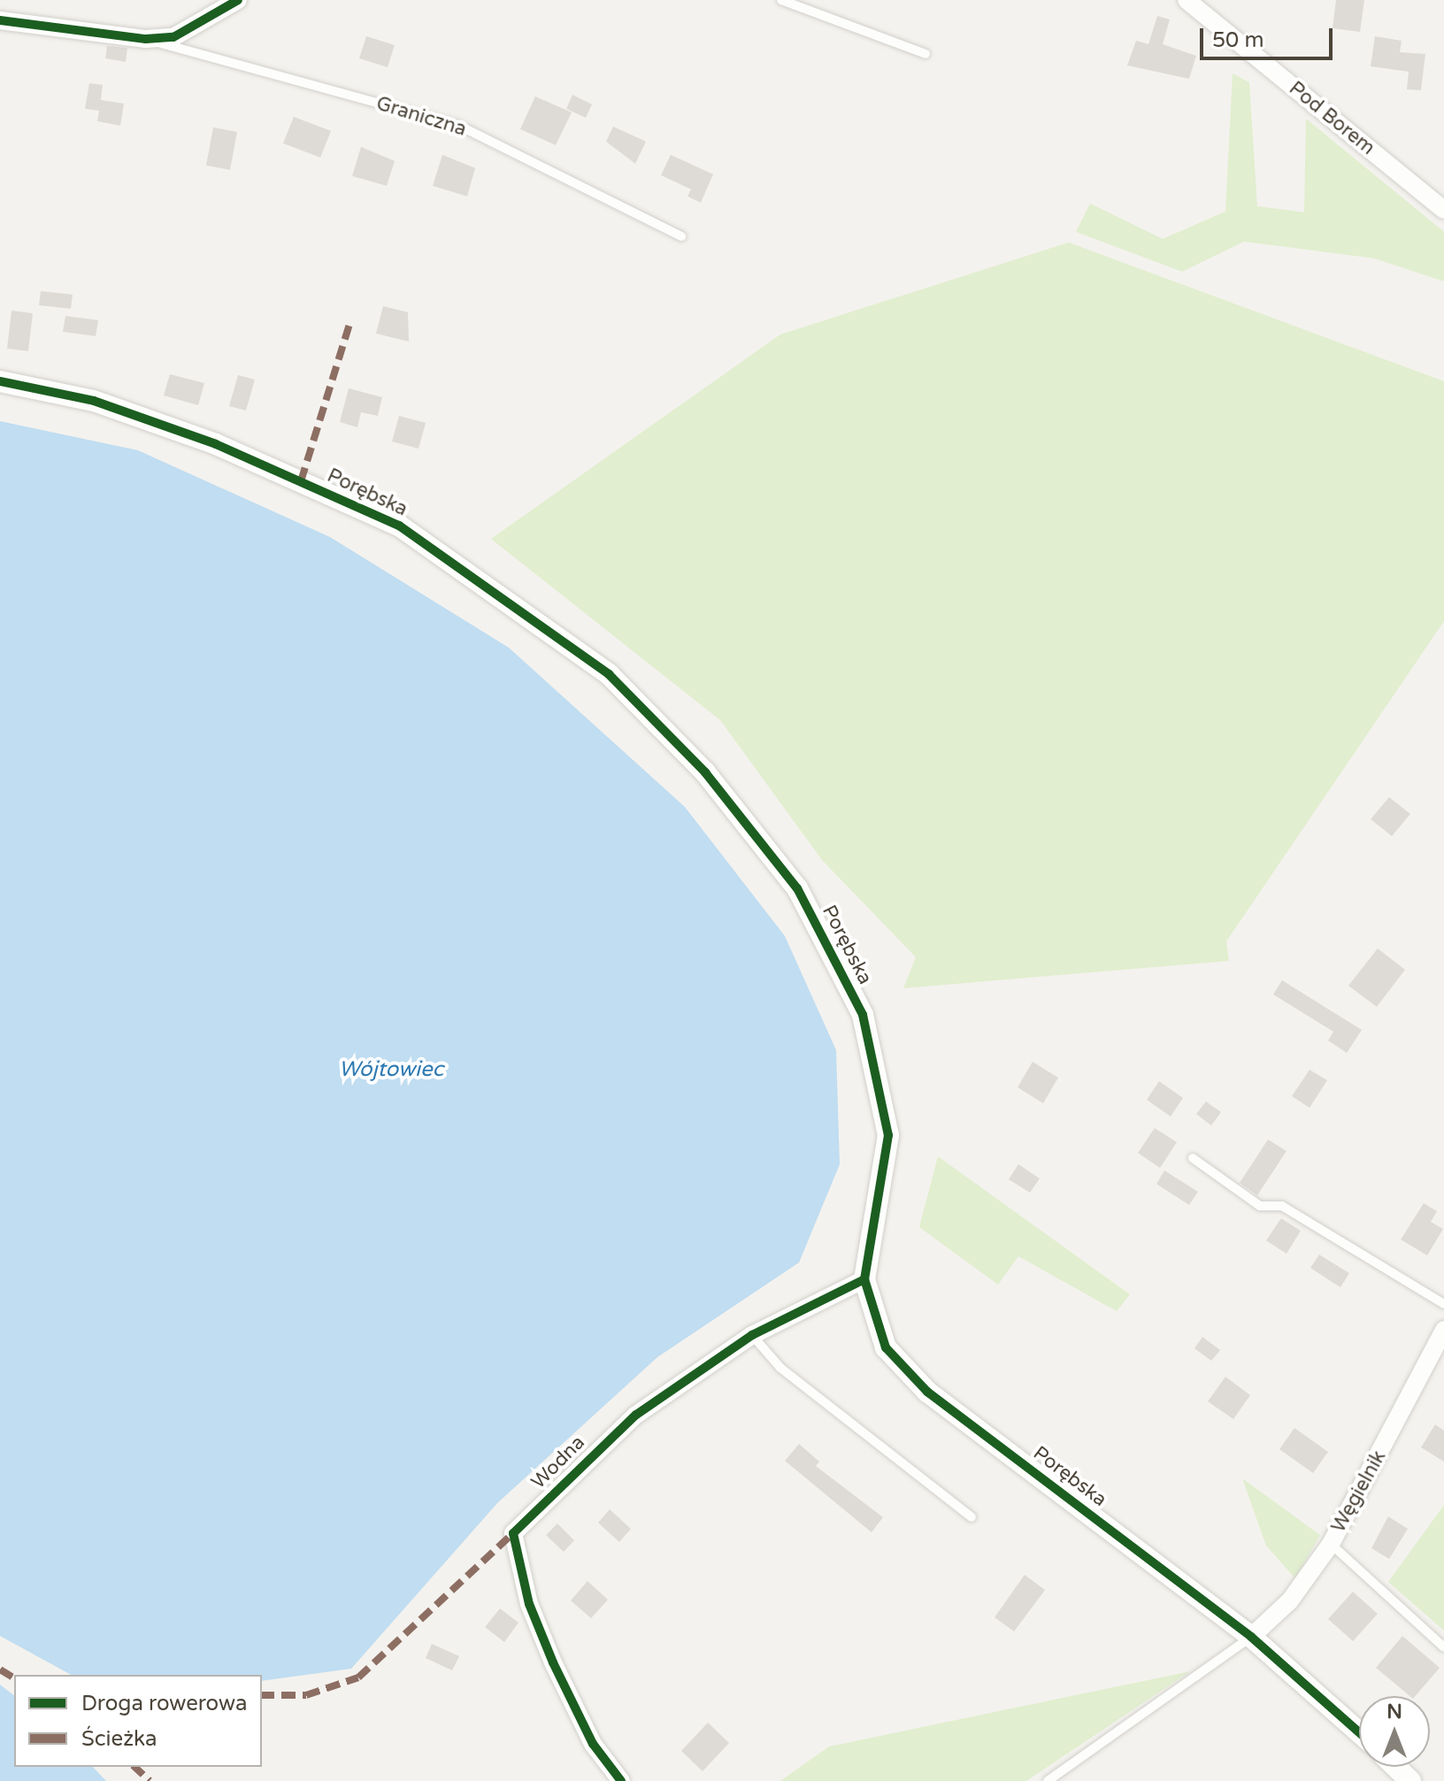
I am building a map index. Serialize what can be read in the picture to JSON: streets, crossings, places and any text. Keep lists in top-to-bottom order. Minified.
{"streets":{"street":["Graniczna","Pod Borem","Porębska","Wodna","Węgielnik"]},"crossings":[["Porębska","Wodna"],["Porębska","Węgielnik"]],"water":["Wójtowiec"],"legend":["Droga rowerowa","Ścieżka"],"scale_bar":"50 m","north":"top"}
